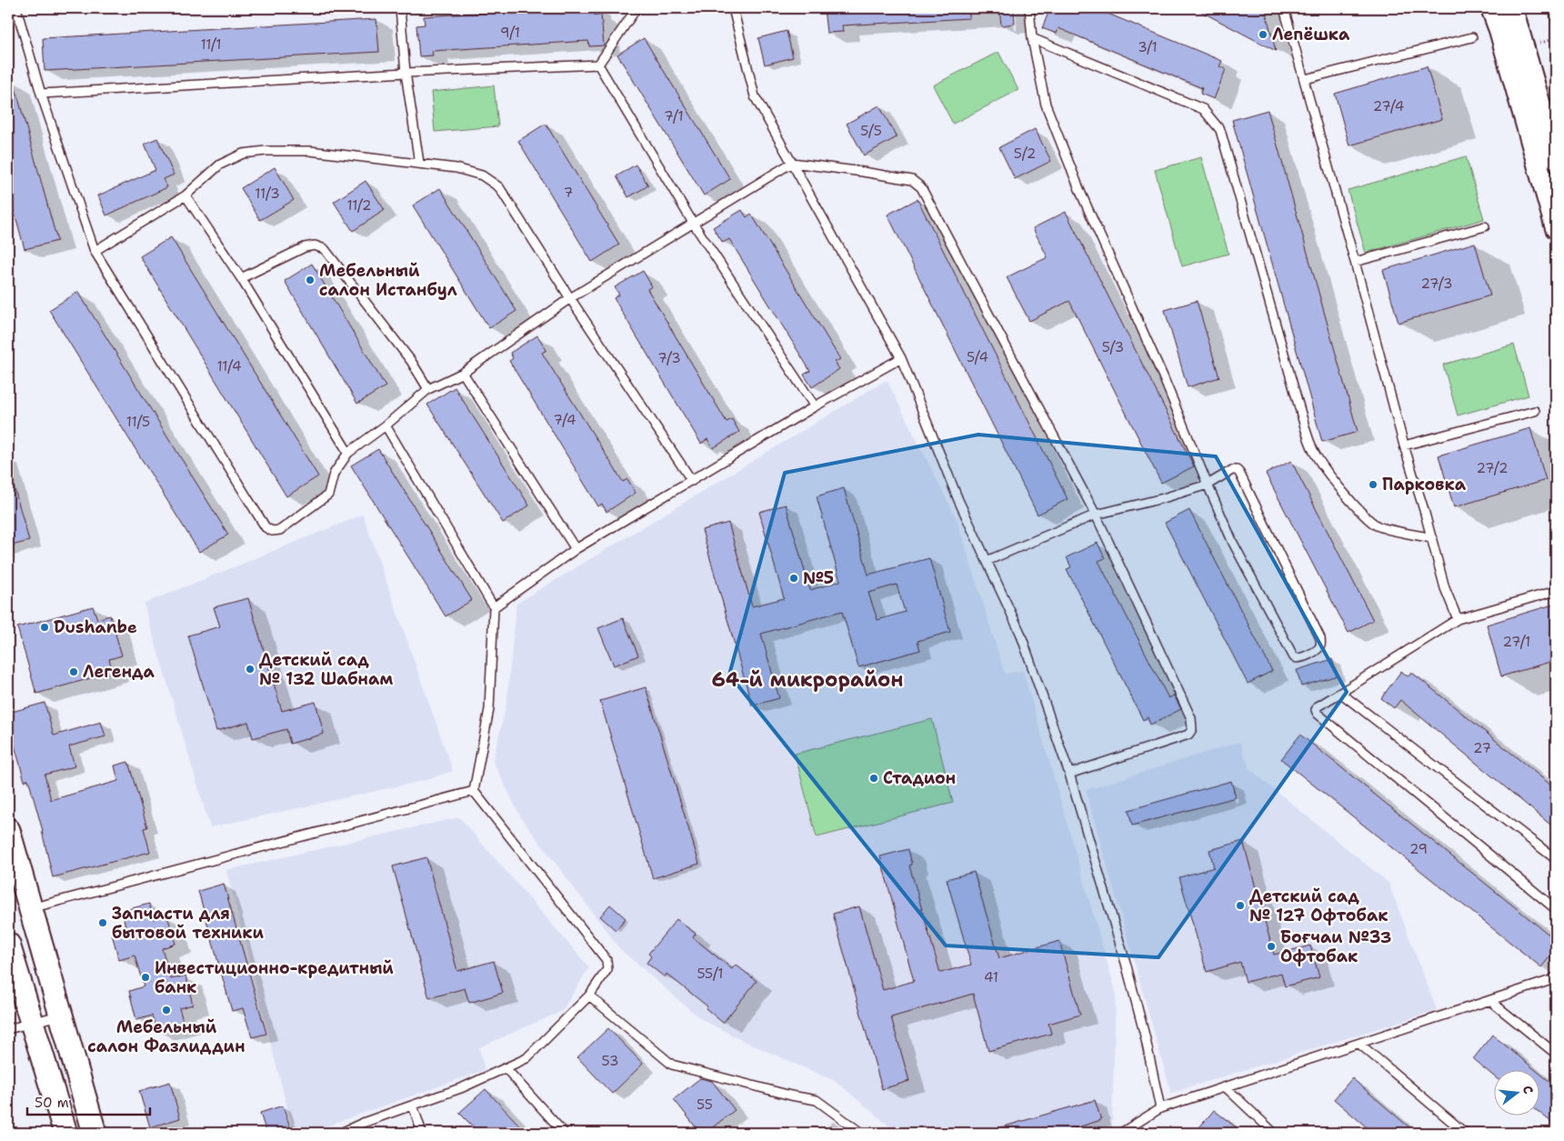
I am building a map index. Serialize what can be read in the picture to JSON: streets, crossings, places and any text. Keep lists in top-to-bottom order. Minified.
{"districts":["64-й микрорайон"],"places":["Лепёшка","Мебельный салон Истанбул","Парковка","№5","Dushanbe","Детский сад № 132 Шабнам","Легенда","Стадион","Детский сад № 127 Офтобак","Запчасти для бытовой техники","Боғчаи №33 Офтобак","Инвестиционно-кредитный банк","Мебельный салон Фазлиддин"],"house_numbers":["9/1","11/1","3/1","27/4","7/1","5/5","5/2","7","11/3","11/2","27/3","5/3","5/4","7/3","11/4","7/4","11/5","27/2","27/1","27","29","55/1","41","53","55"],"scale_bar":"50 m","north":"right"}
